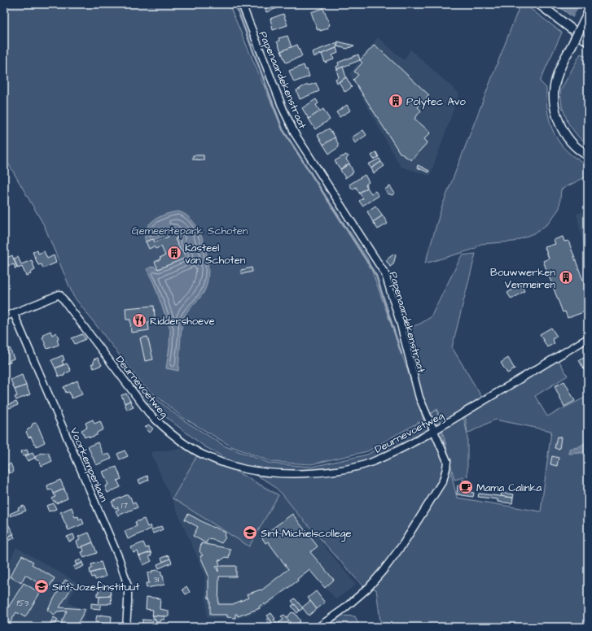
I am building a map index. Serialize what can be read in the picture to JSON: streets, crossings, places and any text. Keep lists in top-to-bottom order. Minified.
{"streets":{"street":["Papenaardekenstraat","Deurnevoetweg","Voorkempenlaan"]},"crossings":[["Papenaardekenstraat","Deurnevoetweg"],["Deurnevoetweg","Voorkempenlaan"]],"parks":["Gemeentepark Schoten"],"places":{"building":["Polytec Avo","Kasteel van Schoten","Bouwwerken Vermeiren"],"restaurant":["Riddershoeve"],"cafe":["Mama Calinka"],"school or university":["Sint-Michielscollege","Sint-Jozefinstituut"]},"house_numbers":["17","31","153"]}
